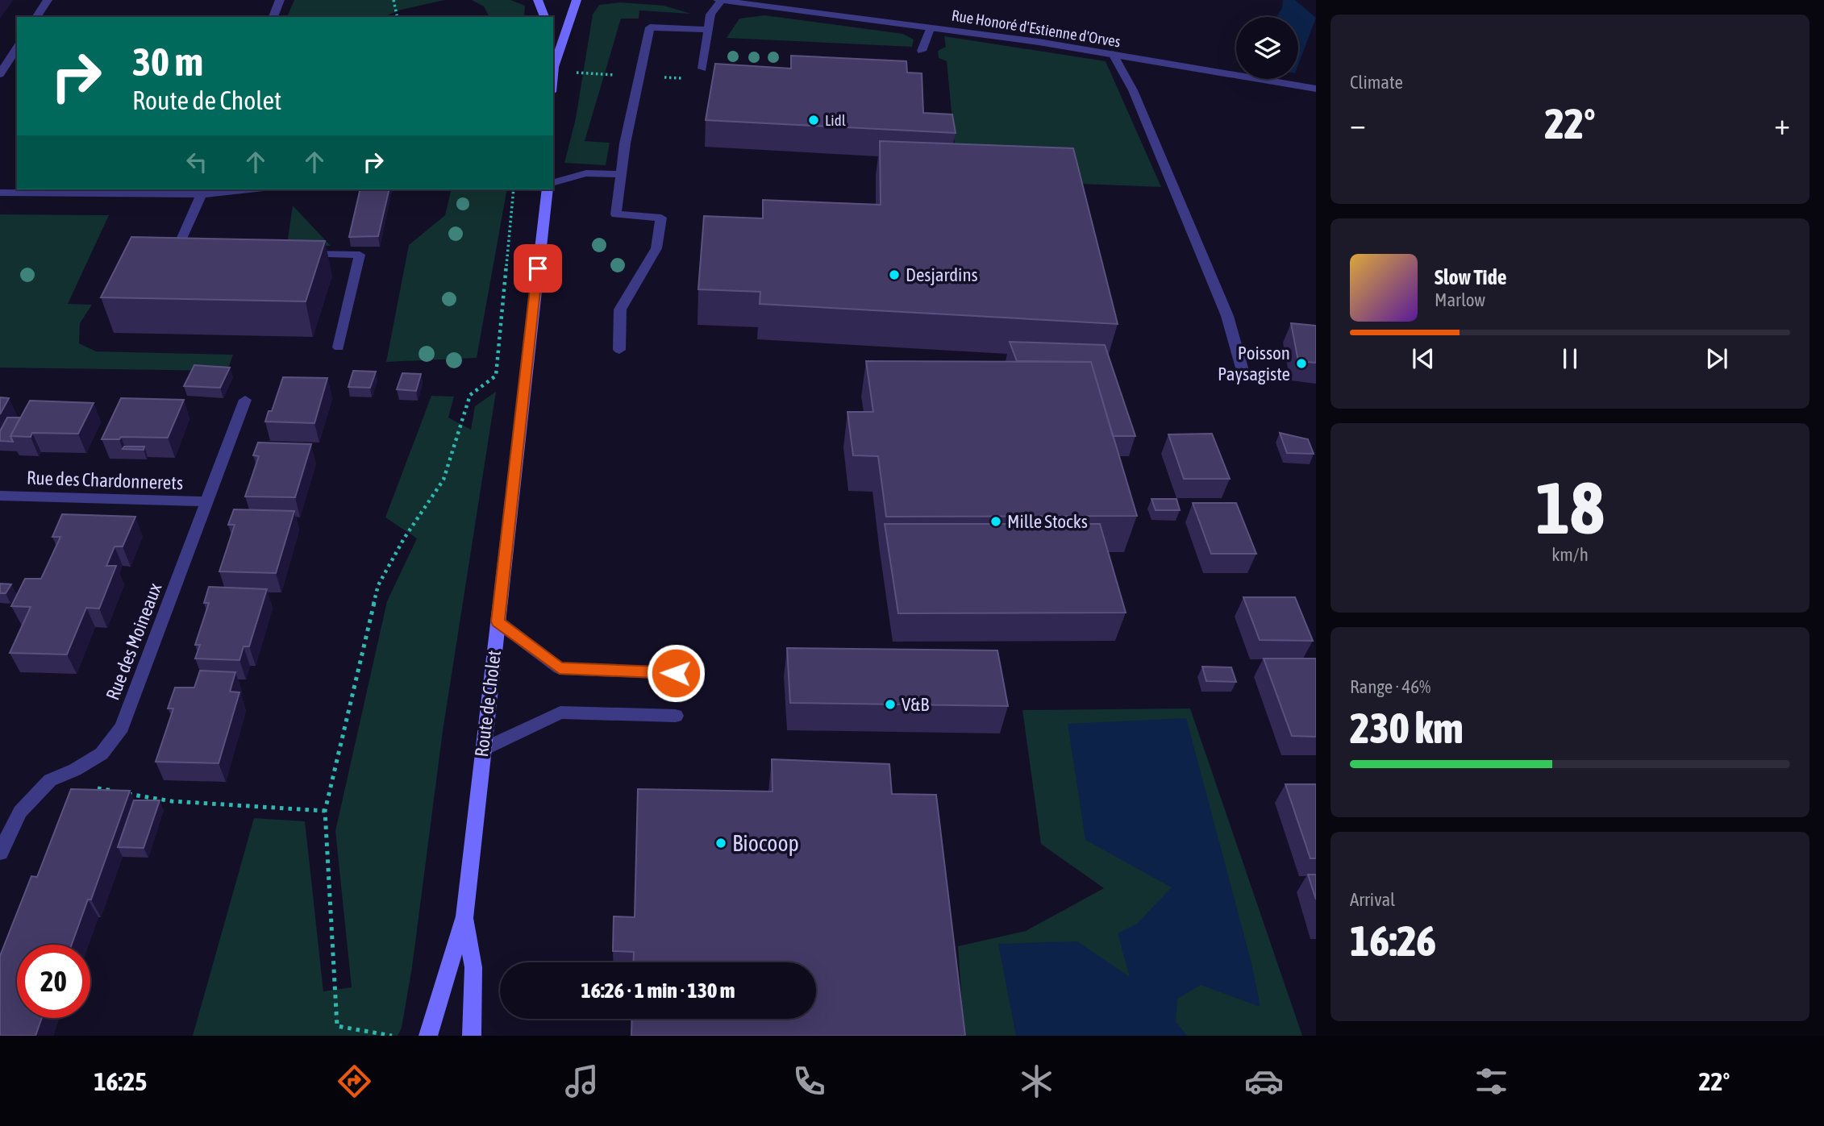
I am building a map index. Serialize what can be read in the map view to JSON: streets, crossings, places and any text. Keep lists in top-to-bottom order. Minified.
{"streets":{"main road":["Route de Cholet"],"street":["Rue Honoré d'Estienne d'Orves","Rue des Chardonnerets","Rue des Moineaux"]},"crossings":[["Rue des Chardonnerets","Rue des Moineaux"]],"places":["Lidl","Desjardins","Poisson Paysagiste","Mille Stocks","V&B","Biocoop"],"page":{"tile":["Climate",["18","km/h"],["Range · 46%","230 km"],["Arrival","16:26"]],"turn":["30 m","Route de Cholet"],"heat":["−","22°","+"],"song":["Slow Tide","Marlow"],"limit":"20","trip":"16:26 · 1 min · 130 m","tabs":["16:25","22°"]}}
